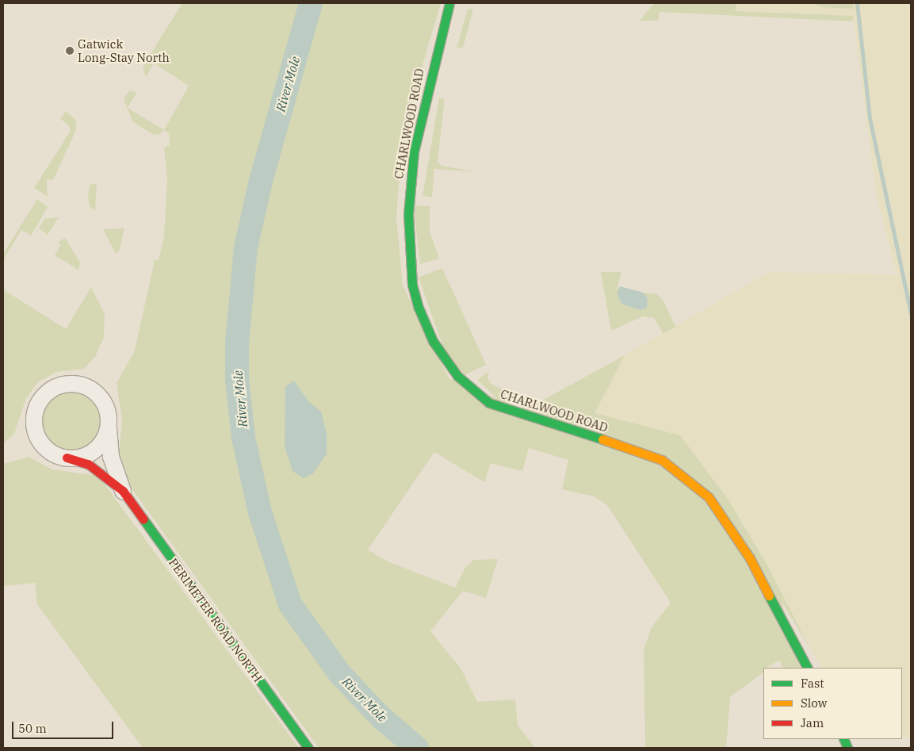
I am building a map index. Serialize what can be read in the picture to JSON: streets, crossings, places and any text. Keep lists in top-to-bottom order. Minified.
{"streets":{"street":["CHARLWOOD ROAD","PERIMETER ROAD NORTH"]},"water":["River Mole"],"places":["Gatwick Long-Stay North"],"legend":["Fast","Slow","Jam"],"scale_bar":"50 m"}
